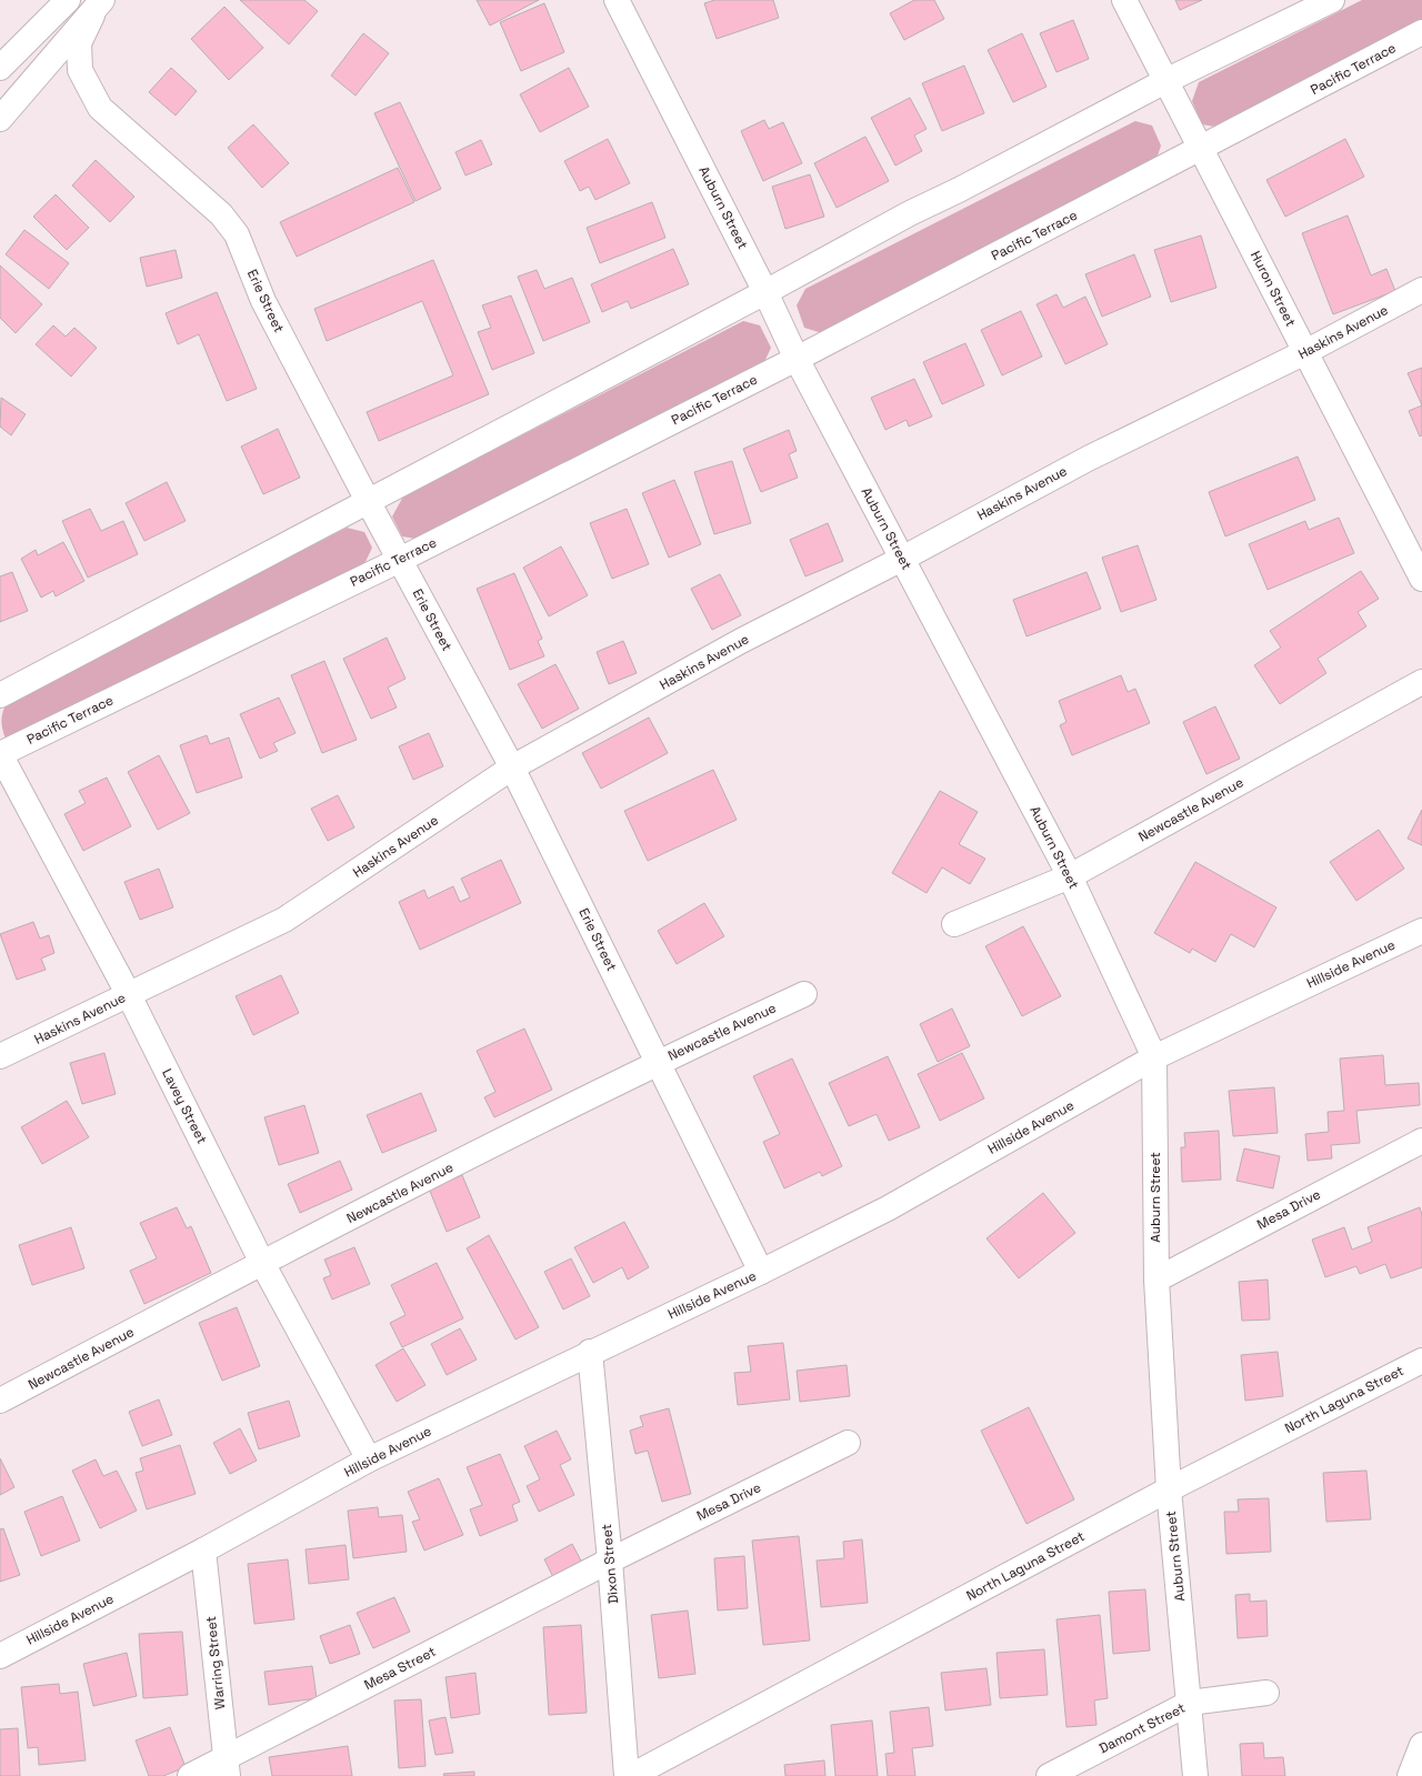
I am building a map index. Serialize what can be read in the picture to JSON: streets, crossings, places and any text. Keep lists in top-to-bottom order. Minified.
{"streets":{"street":["Pacific Terrace","Auburn Street","Huron Street","Erie Street","Haskins Avenue","Newcastle Avenue","Hillside Avenue","Lavey Street","Mesa Drive","North Laguna Street","Dixon Street","Warring Street","Mesa Street","Damont Street"]},"crossings":[["Pacific Terrace","Auburn Street"],["Pacific Terrace","Huron Street"],["Pacific Terrace","Erie Street"],["Pacific Terrace","Lavey Street"],["Auburn Street","Haskins Avenue"],["Auburn Street","Newcastle Avenue"],["Auburn Street","Hillside Avenue"],["Auburn Street","Mesa Drive"],["Auburn Street","North Laguna Street"],["Auburn Street","Damont Street"],["Huron Street","Haskins Avenue"],["Erie Street","Haskins Avenue"],["Erie Street","Newcastle Avenue"],["Erie Street","Hillside Avenue"],["Haskins Avenue","Lavey Street"],["Newcastle Avenue","Lavey Street"],["Hillside Avenue","Lavey Street"],["Hillside Avenue","Dixon Street"],["Hillside Avenue","Warring Street"],["Mesa Drive","Dixon Street"],["Mesa Drive","Mesa Street"],["Dixon Street","Mesa Street"],["Warring Street","Mesa Street"]]}
